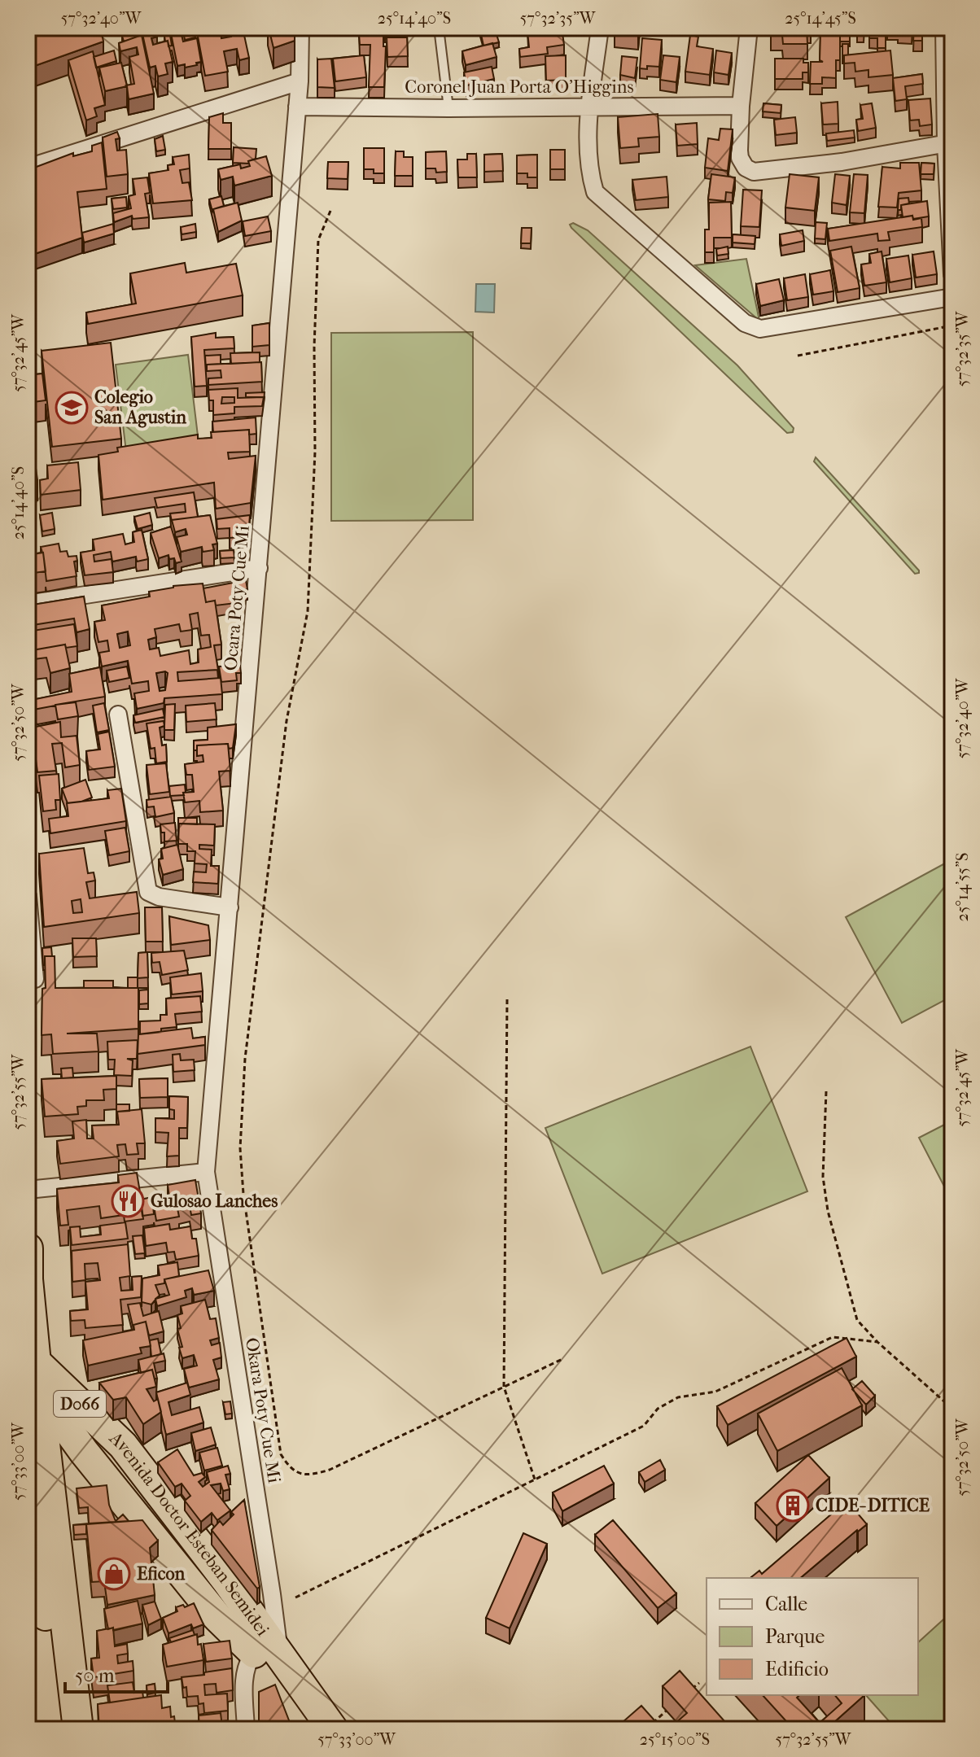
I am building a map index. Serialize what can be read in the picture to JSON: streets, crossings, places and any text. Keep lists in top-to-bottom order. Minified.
{"streets":{"highway":["D066","Avenida Doctor Esteban Semidei"],"street":["Coronel Juan Porta O'Higgins","Ocara Poty Cue Mi","Okara Poty Cue Mi"]},"crossings":[["Coronel Juan Porta O'Higgins","Ocara Poty Cue Mi"],["Ocara Poty Cue Mi","Okara Poty Cue Mi"],["D066","Okara Poty Cue Mi"],["D066","Avenida Doctor Esteban Semidei"],["Okara Poty Cue Mi","Avenida Doctor Esteban Semidei"]],"places":{"school or university":["Colegio San Agustin"],"restaurant":["Gulosao Lanches"],"building":["CIDE- DITICE"],"shop":["Eficon"]},"legend":["Calle","Parque","Edificio"],"scale_bar":"50 m","coordinates":["57°32'40\"W","25°14'40\"S","57°32'35\"W","25°14'45\"S","57°32'45\"W","57°32'50\"W","25°14'55\"S","57°32'55\"W","57°33'00\"W","25°15'00\"S"]}
